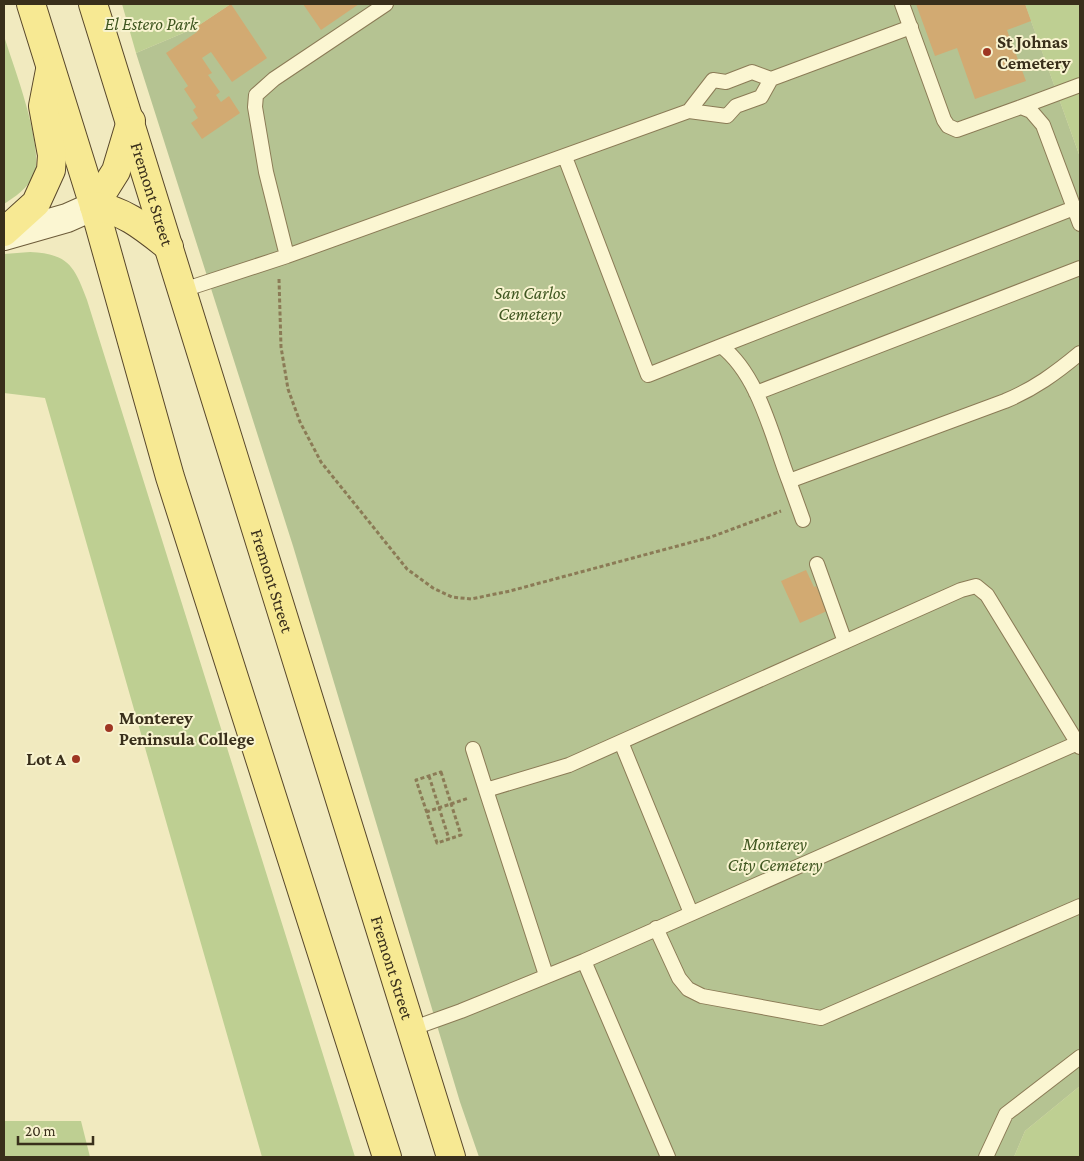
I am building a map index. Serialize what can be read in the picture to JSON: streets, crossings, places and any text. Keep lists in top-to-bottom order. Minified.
{"streets":{"main road":["Fremont Street"]},"parks":["El Estero Park","San Carlos Cemetery","Monterey City Cemetery"],"places":["St Johnas Cemetery","Monterey Peninsula College","Lot A"],"scale_bar":"20 m"}
